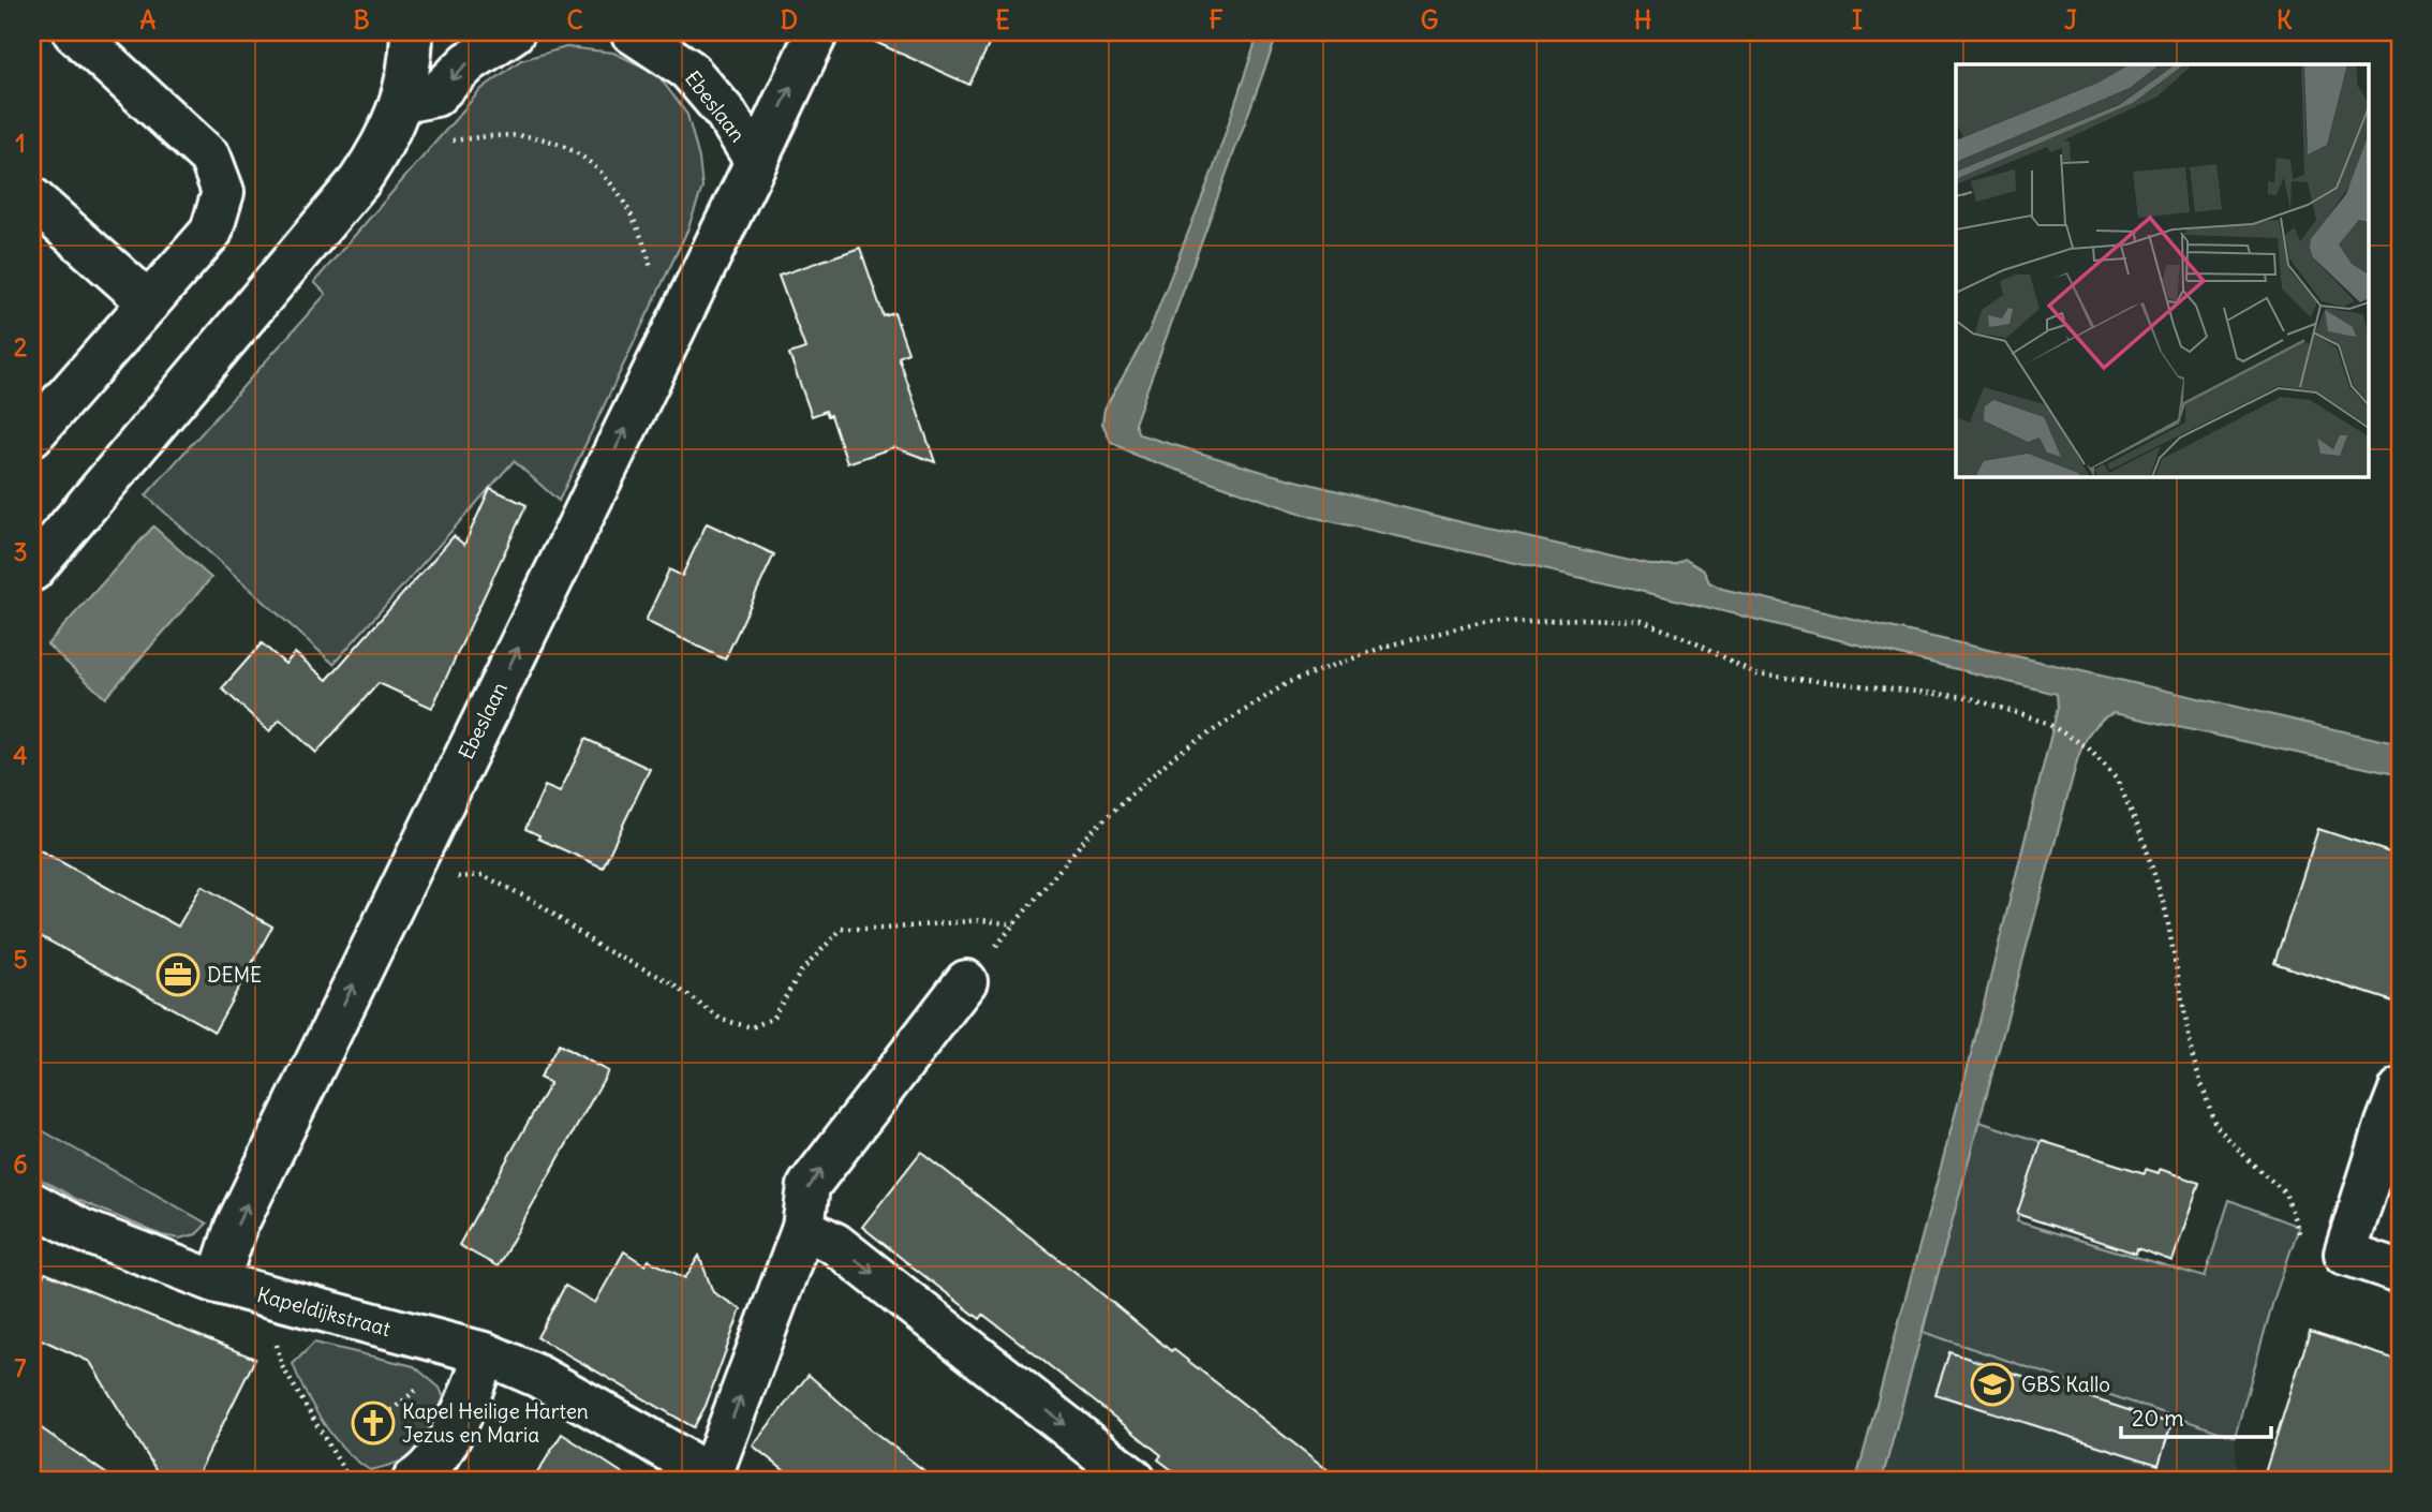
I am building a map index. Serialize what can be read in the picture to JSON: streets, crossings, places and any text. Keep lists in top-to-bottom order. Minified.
{"streets":{"street":["Ebeslaan","Kapeldijkstraat"]},"crossings":[["Ebeslaan","Kapeldijkstraat"]],"one_way":["Ebeslaan"],"places":{"office":["DEME"],"school or university":["GBS Kallo"],"church":["Kapel Heilige Harten Jezus en Maria"]},"scale_bar":"20 m","grid":{"columns":["A","B","C","D","E","F","G","H","I","J","K"],"rows":["1","2","3","4","5","6","7"]}}
